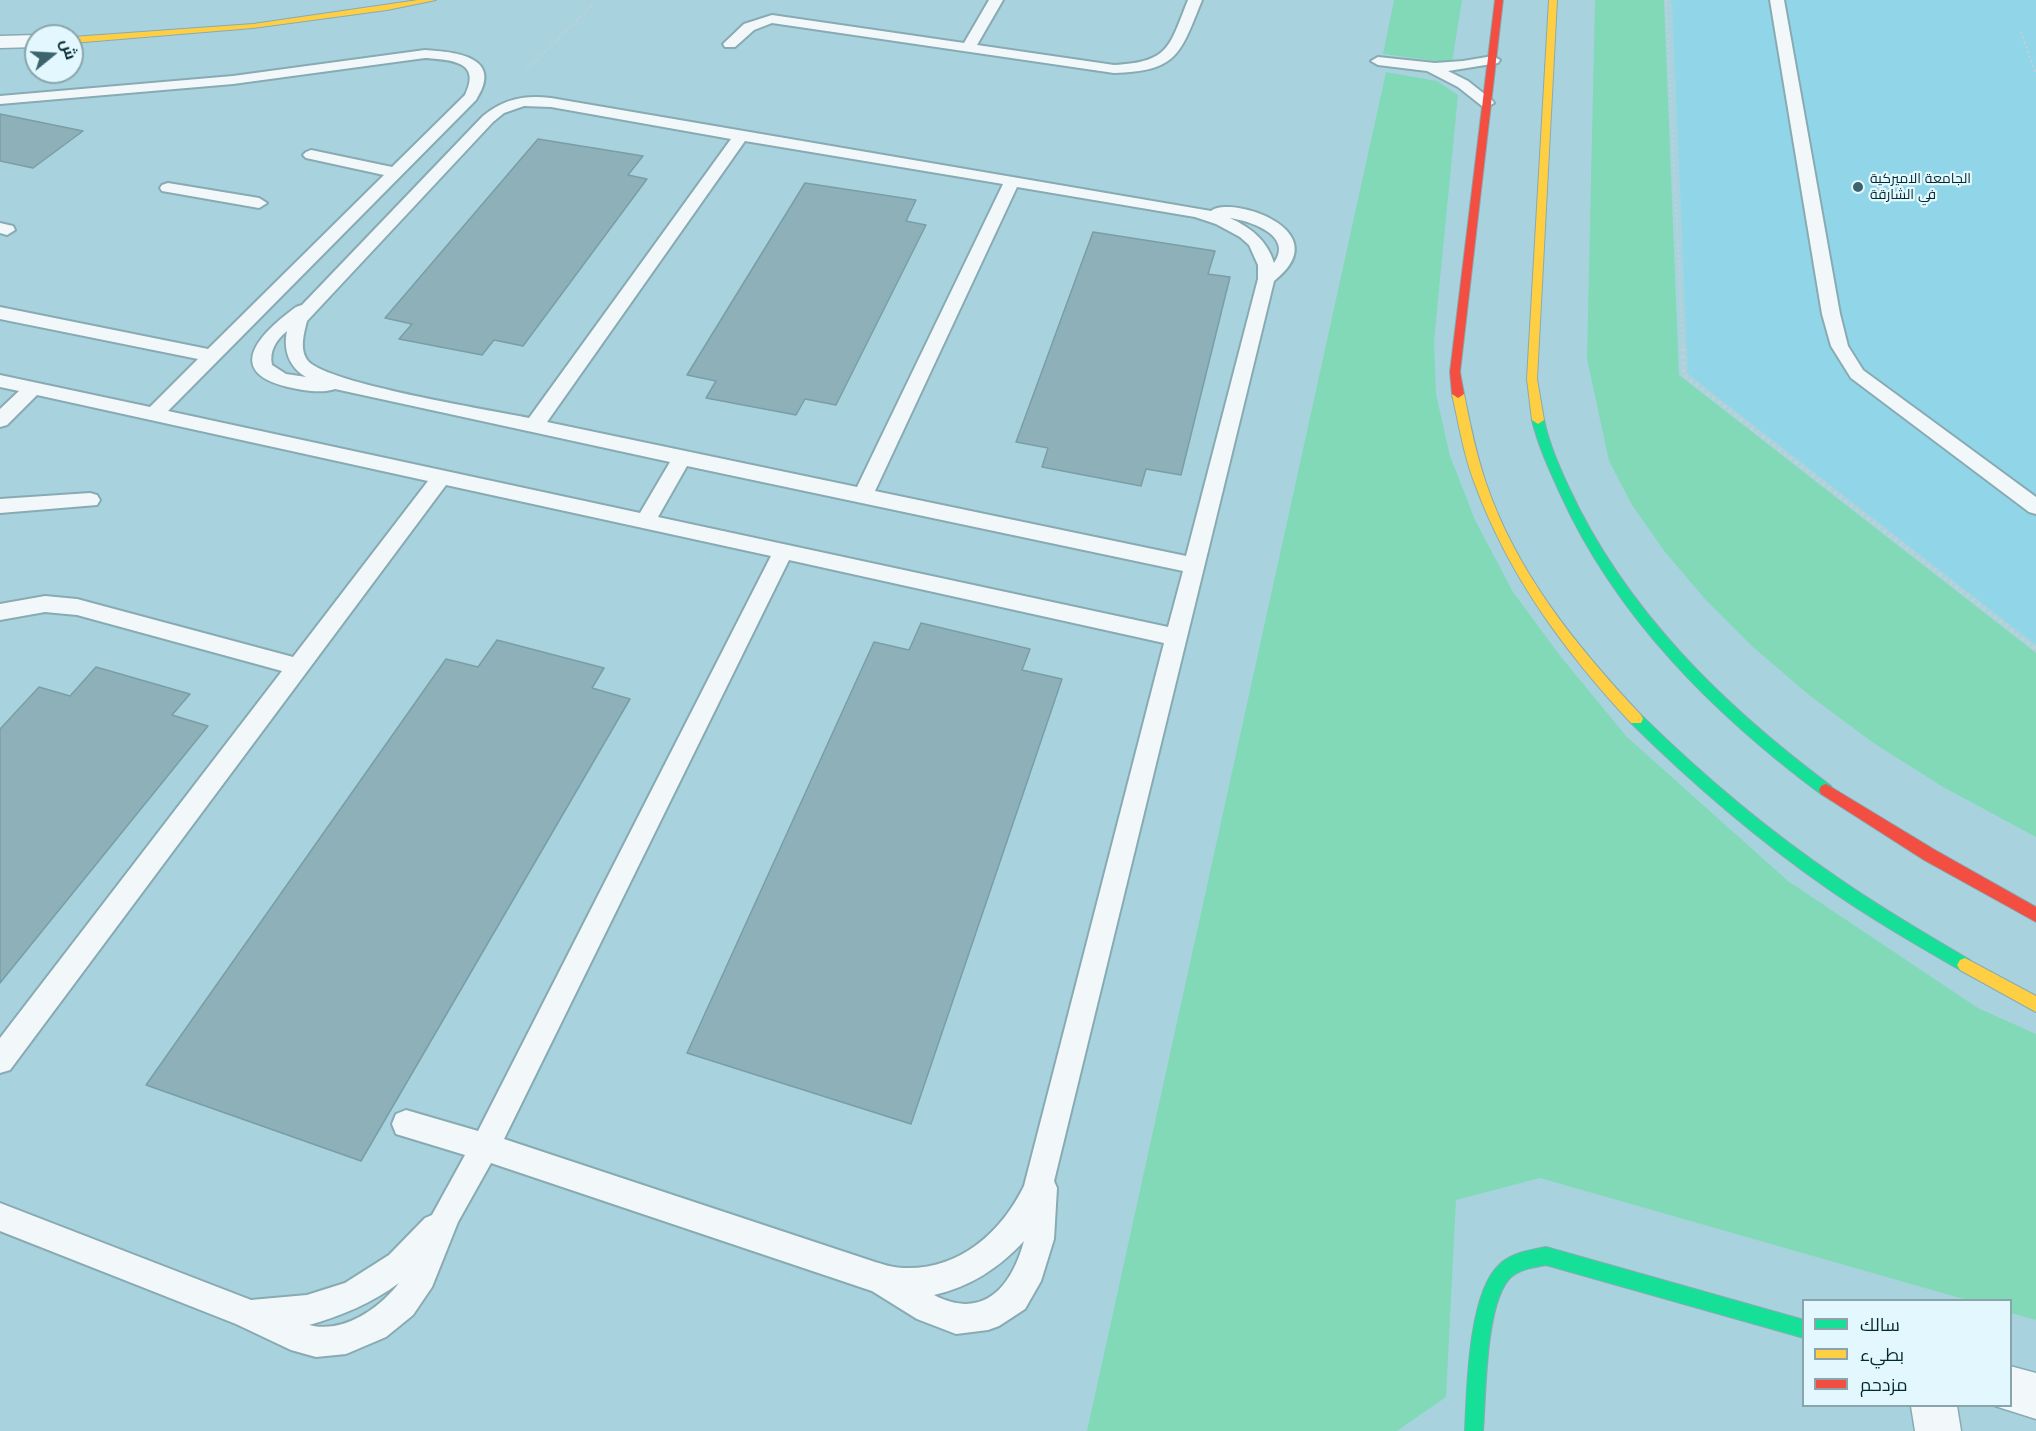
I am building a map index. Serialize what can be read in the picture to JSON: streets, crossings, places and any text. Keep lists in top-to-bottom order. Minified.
{"places":["الجامعة الاميركية في الشارقة"],"legend":["سالك","بطيء","مزدحم"],"north":"right"}
